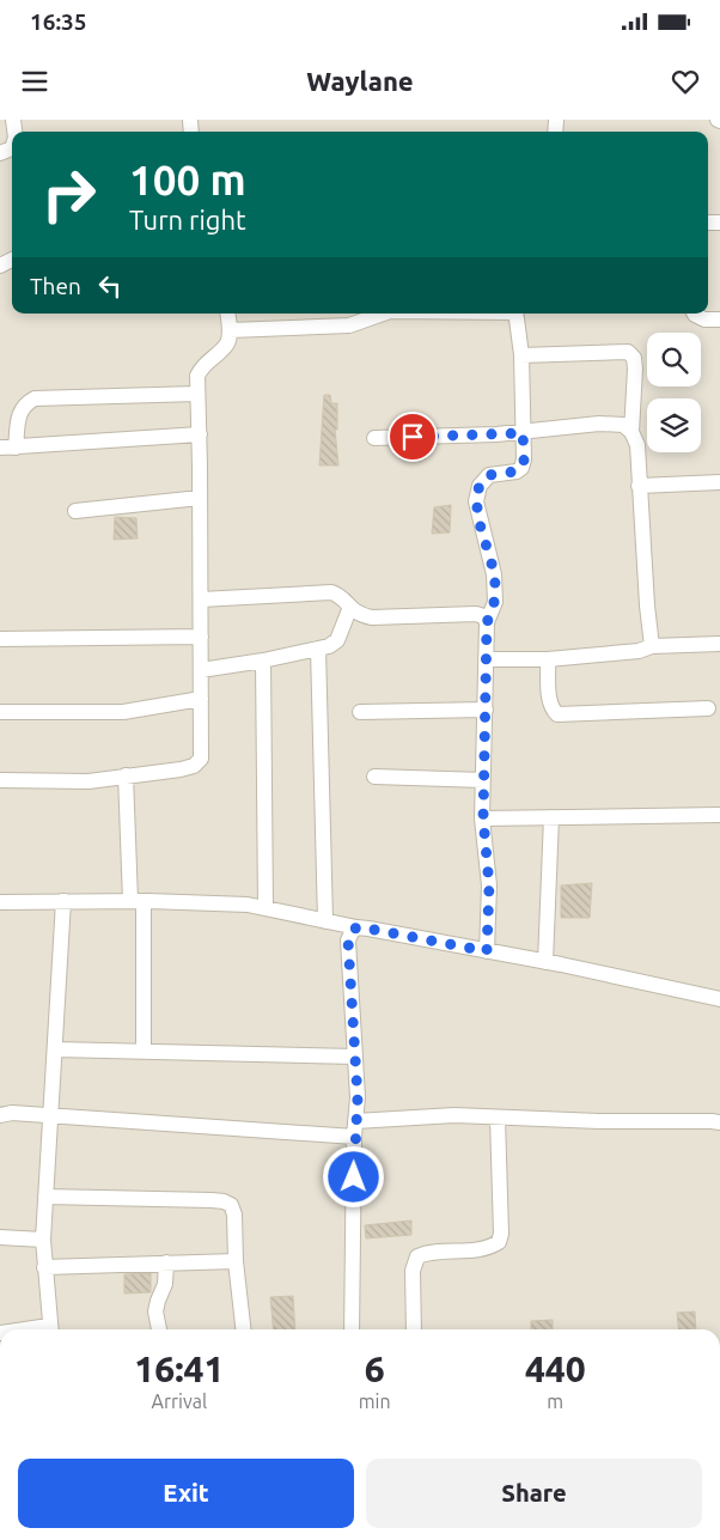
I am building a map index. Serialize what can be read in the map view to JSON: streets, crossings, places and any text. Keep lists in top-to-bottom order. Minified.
{"page":{"status":"16:35","header":"Waylane","turn":["100 m","Turn right"],"then":"Then","eta":["16:41","Arrival","6","min","440","m"],"buttons":["Exit","Share"]}}
